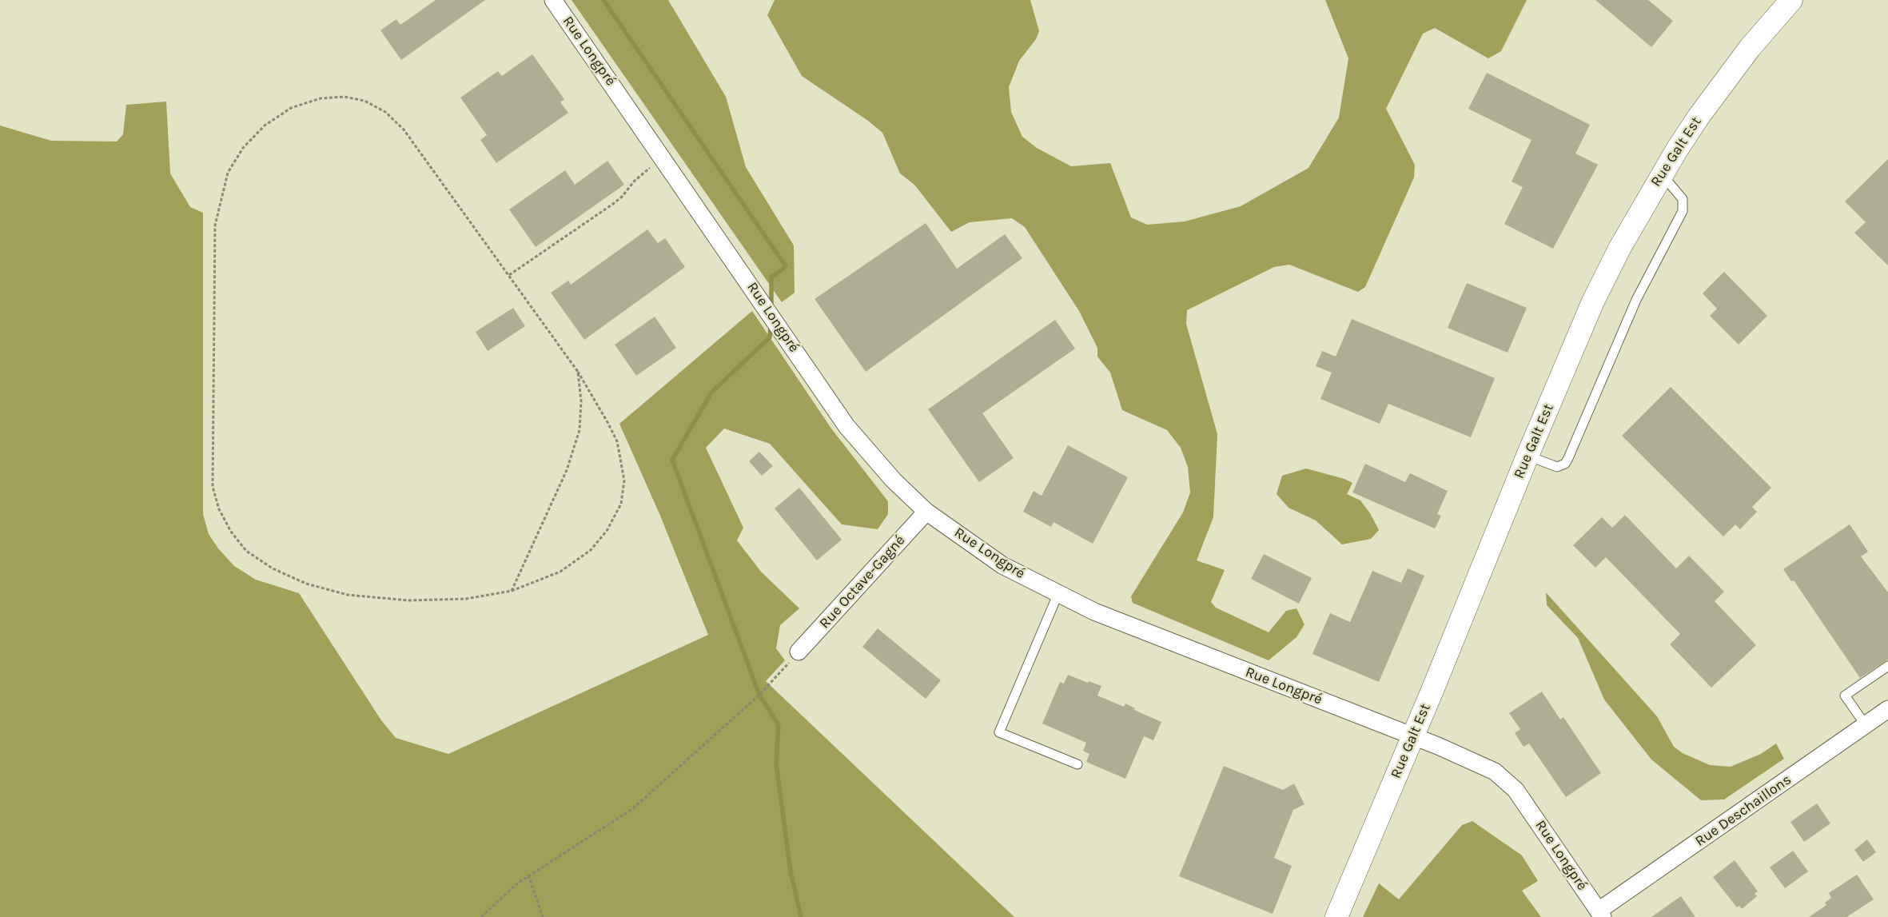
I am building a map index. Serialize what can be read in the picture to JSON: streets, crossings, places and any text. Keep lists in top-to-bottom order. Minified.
{"streets":{"street":["Rue Longpré","Rue Galt Est","Rue Octave-Gagné","Rue Deschaillons"]},"crossings":[["Rue Longpré","Rue Galt Est"],["Rue Longpré","Rue Octave-Gagné"],["Rue Longpré","Rue Deschaillons"]]}
